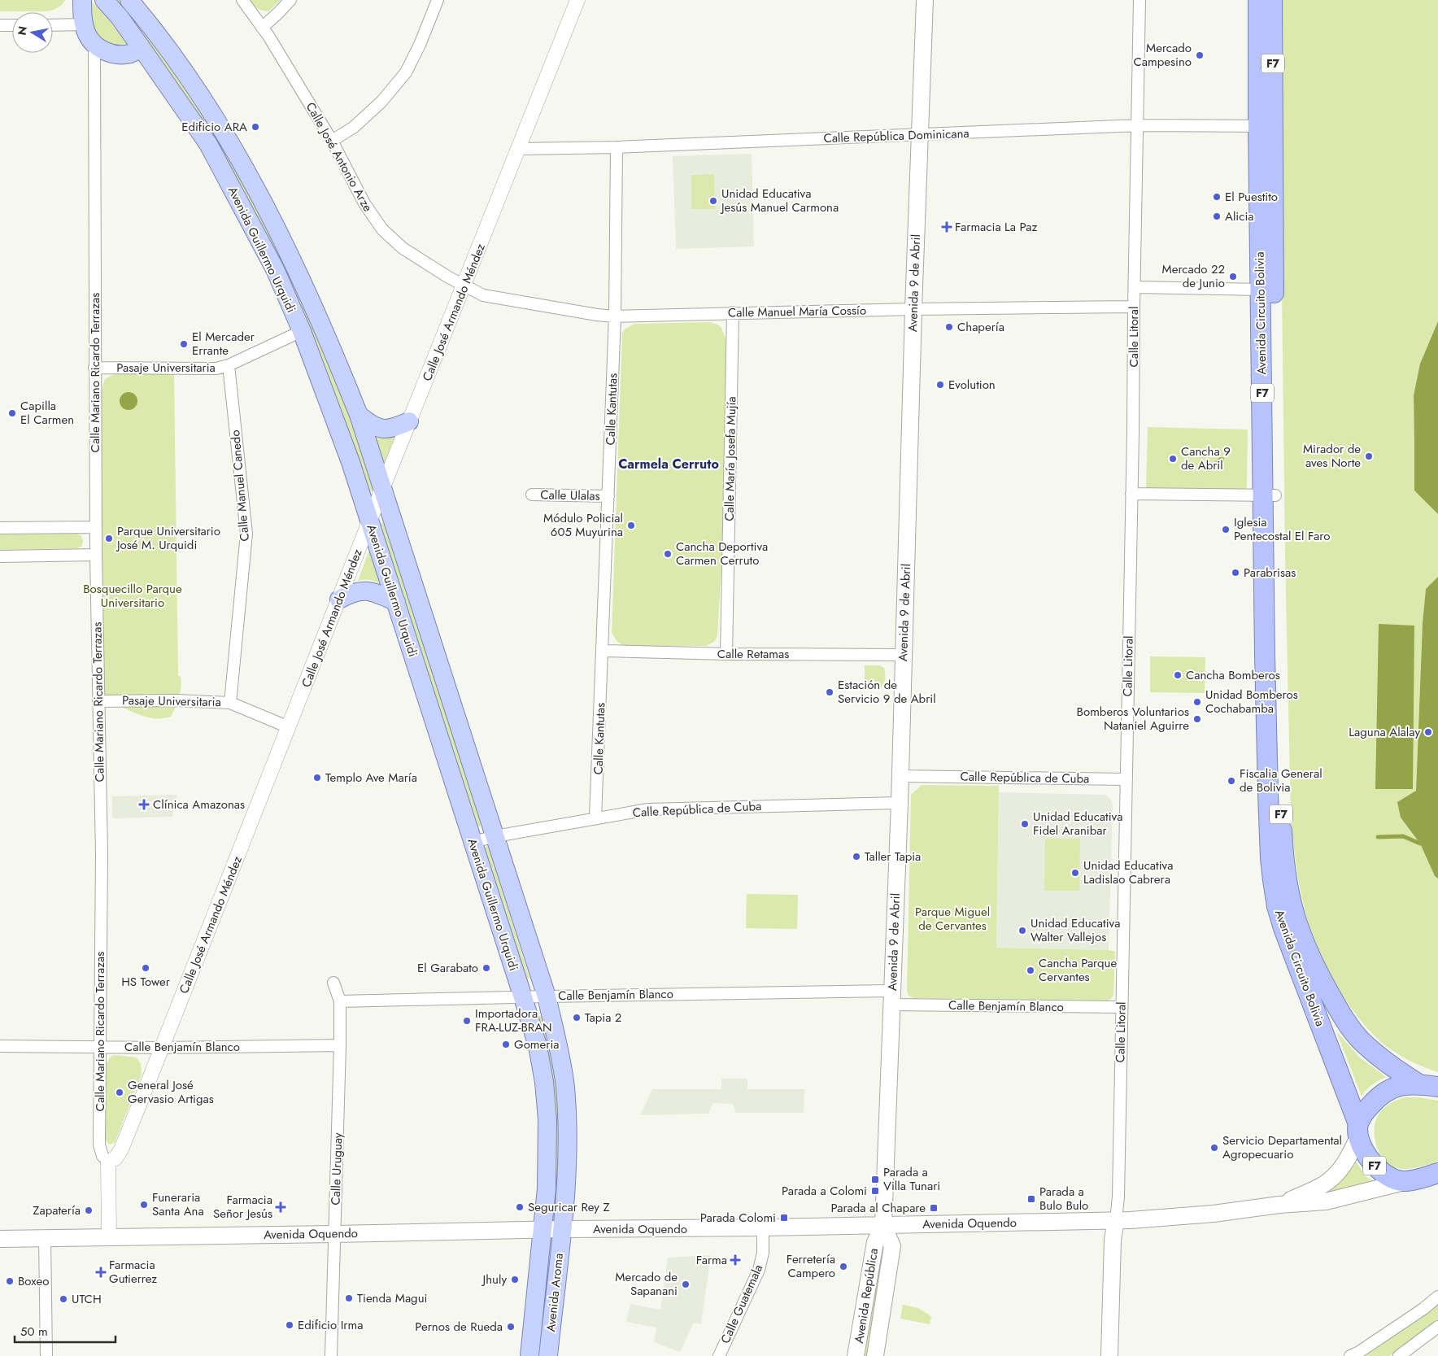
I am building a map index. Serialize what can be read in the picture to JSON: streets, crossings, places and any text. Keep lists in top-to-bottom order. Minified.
{"streets":{"highway":["F7","Avenida Circuito Bolivia"],"main road":["Avenida Guillermo Urquidi","Avenida 9 de Abril","Calle Litoral","Avenida Oquendo","Avenida Aroma","Avenida República"],"street":["Calle República Dominicana","Calle José Antonio Arze","Calle Manuel María Cossío","Calle José Armando Méndez","Pasaje Universitaria","Calle Mariano Ricardo Terrazas","Calle Kantutas","Calle María Josefa Mujía","Calle Manuel Canedo","Calle Ulalas","Calle Retamas","Calle República de Cuba","Calle Benjamín Blanco","Calle Uruguay","Calle Guatemala"]},"crossings":[["F7","Avenida Circuito Bolivia"],["F7","Avenida Oquendo"],["Calle República Dominicana","Avenida 9 de Abril"],["Calle República Dominicana","Calle José Armando Méndez"],["Calle República Dominicana","Avenida Circuito Bolivia"],["Calle República Dominicana","Calle Litoral"],["Calle República Dominicana","Calle Kantutas"],["Calle José Antonio Arze","Calle Manuel María Cossío"],["Calle José Antonio Arze","Calle José Armando Méndez"],["Avenida Guillermo Urquidi","Calle José Armando Méndez"],["Avenida Guillermo Urquidi","Pasaje Universitaria"],["Avenida Guillermo Urquidi","Calle República de Cuba"],["Avenida Guillermo Urquidi","Calle Benjamín Blanco"],["Avenida Guillermo Urquidi","Avenida Oquendo"],["Avenida Guillermo Urquidi","Avenida Aroma"],["Avenida 9 de Abril","Calle Manuel María Cossío"],["Avenida 9 de Abril","Calle Retamas"],["Avenida 9 de Abril","Calle República de Cuba"],["Avenida 9 de Abril","Calle Benjamín Blanco"],["Avenida 9 de Abril","Avenida Oquendo"],["Avenida 9 de Abril","Avenida República"],["Calle Manuel María Cossío","Calle José Armando Méndez"],["Calle Manuel María Cossío","Calle Litoral"],["Calle Manuel María Cossío","Calle Kantutas"],["Calle Manuel María Cossío","Calle María Josefa Mujía"],["Calle José Armando Méndez","Pasaje Universitaria"],["Calle José Armando Méndez","Calle Mariano Ricardo Terrazas"],["Calle José Armando Méndez","Calle Benjamín Blanco"],["Avenida Circuito Bolivia","Avenida Oquendo"],["Calle Litoral","Calle República de Cuba"],["Calle Litoral","Calle Benjamín Blanco"],["Calle Litoral","Avenida Oquendo"],["Pasaje Universitaria","Calle Mariano Ricardo Terrazas"],["Pasaje Universitaria","Calle Manuel Canedo"],["Calle Mariano Ricardo Terrazas","Calle Benjamín Blanco"],["Calle Kantutas","Calle Ulalas"],["Calle Kantutas","Calle Retamas"],["Calle Kantutas","Calle República de Cuba"],["Calle María Josefa Mujía","Calle Retamas"],["Calle Benjamín Blanco","Calle Uruguay"],["Calle Uruguay","Avenida Oquendo"],["Avenida Oquendo","Avenida Aroma"],["Avenida Oquendo","Avenida República"],["Avenida Oquendo","Calle Guatemala"]],"districts":["Carmela Cerruto"],"parks":["Bosquecillo Parque Universitario","Parque Miguel de Cervantes"],"places":{"other":["Mercado Campesino","Edificio ARA","El Puestito","Unidad Educativa Jesús Manuel Carmona","Alicia","Mercado 22 de Junio","Chapería","El Mercader Errante","Evolution","Capilla El Carmen","Mirador de aves Norte","Cancha 9 de Abril","Módulo Policial 605 Muyurina","Iglesia Pentecostal El Faro","Parque Universitario José M. Urquidi","Cancha Deportiva Carmen Cerruto","Parabrisas","Cancha Bomberos","Estación de Servicio 9 de Abril","Unidad Bomberos Cochabamba","Bomberos Voluntarios Nataniel Aguirre","Laguna Alalay","Templo Ave María","Fiscalia General de Bolivia","Unidad Educativa Fidel Aranibar","Taller Tapia","Unidad Educativa Ladislao Cabrera","Unidad Educativa Walter Vallejos","HS Tower","El Garabato","Cancha Parque Cervantes","Tapia 2","Importadora FRA-LUZ-BRAN","Gomeria","General José Gervasio Artigas","Servicio Departamental Agropecuario","Funeraria Santa Ana","Seguricar Rey Z","Zapatería","Ferretería Campero","Jhuly","Boxeo","Mercado de Sapanani","Tienda Magui","UTCH","Edificio Irma","Pernos de Rueda"],"health":["Farmacia La Paz","Clínica Amazonas","Farmacia Señor Jesús","Farma","Farmacia Gutierrez"],"transit":["Parada a Villa Tunari","Parada a Colomi","Parada a Bulo Bulo","Parada al Chapare","Parada Colomi"]},"scale_bar":"50 m","north":"left"}
